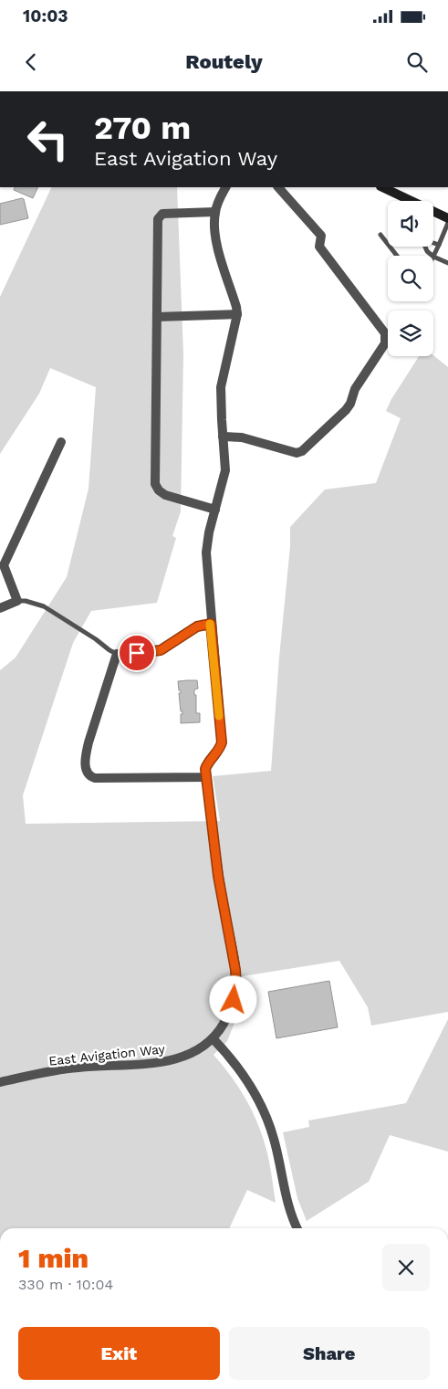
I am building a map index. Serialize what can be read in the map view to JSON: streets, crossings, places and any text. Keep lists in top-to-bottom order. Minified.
{"streets":{"street":["East Avigation Way"]},"page":{"status":"10:03","header":"Routely","turn":["270 m","East Avigation Way"],"heading":["1 min","330 m · 10:04"],"buttons":["Exit","Share"]}}
